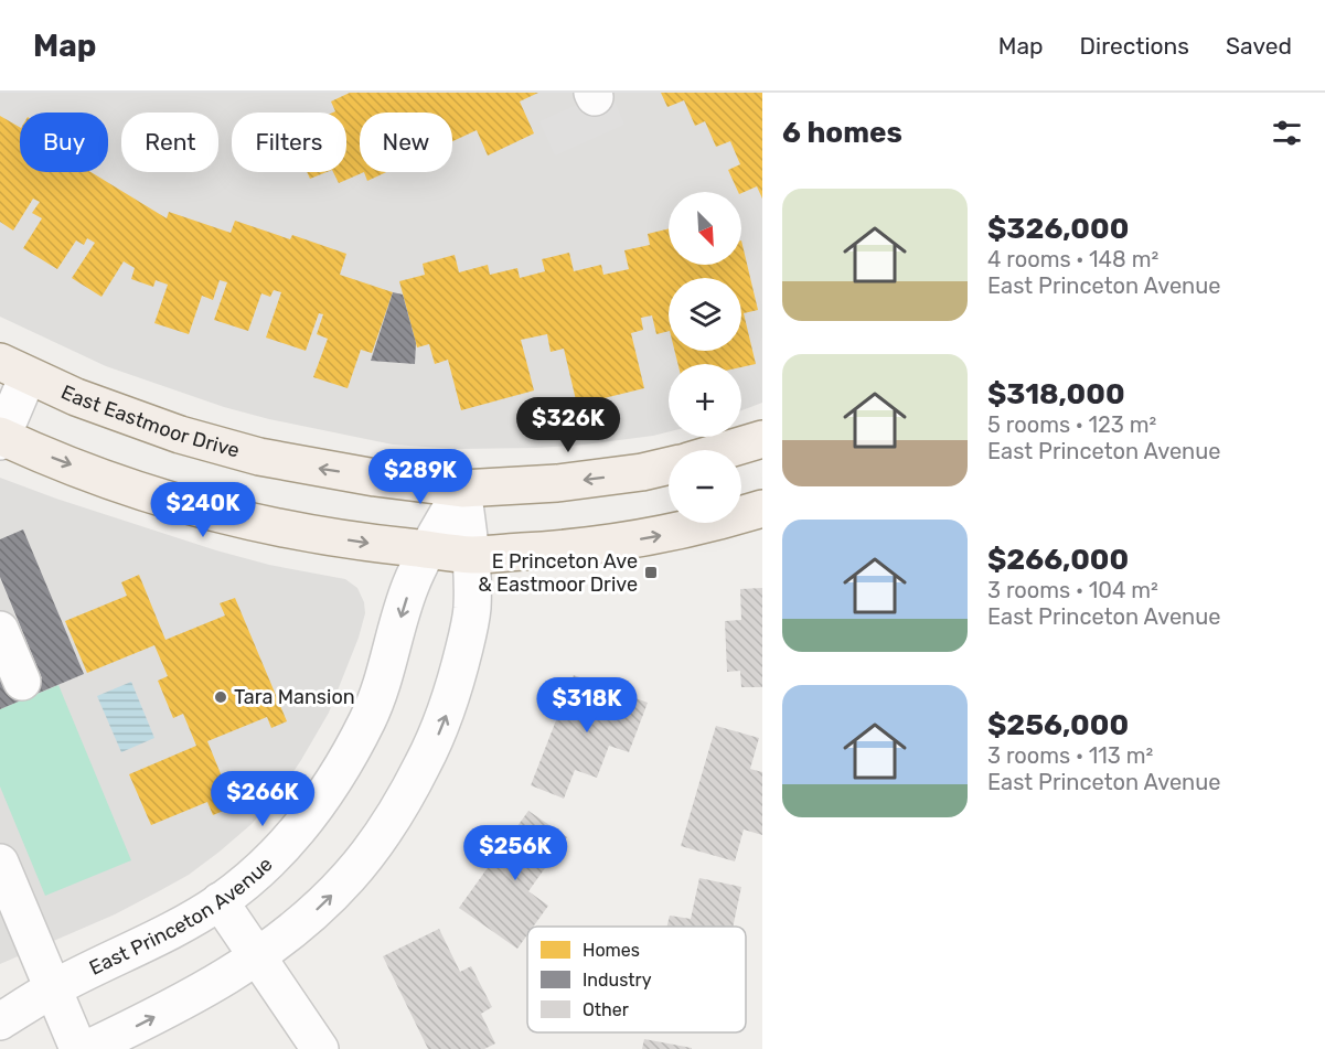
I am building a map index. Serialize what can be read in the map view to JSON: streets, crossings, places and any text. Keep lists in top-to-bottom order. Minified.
{"streets":{"main road":["East Eastmoor Drive"],"street":["East Princeton Avenue"]},"crossings":[["East Eastmoor Drive","East Princeton Avenue"]],"places":{"transit":["E Princeton Ave & Eastmoor Drive"],"other":["Tara Mansion"]},"legend":["Homes","Industry","Other"],"north":"bottom right","page":{"header":"Map","nav":["Map","Directions","Saved"],"heading":"6 homes","chip":["Buy","Rent","Filters","New"],"list":[{"name":"$326,000","note":"4 rooms · 148 m² · East Princeton Avenue"},{"name":"$318,000","note":"5 rooms · 123 m² · East Princeton Avenue"},{"name":"$266,000","note":"3 rooms · 104 m² · East Princeton Avenue"},{"name":"$256,000","note":"3 rooms · 113 m² · East Princeton Avenue"}],"map_buttons":["+","−"],"price":["$326K","$289K","$240K","$318K","$266K","$256K"]}}
